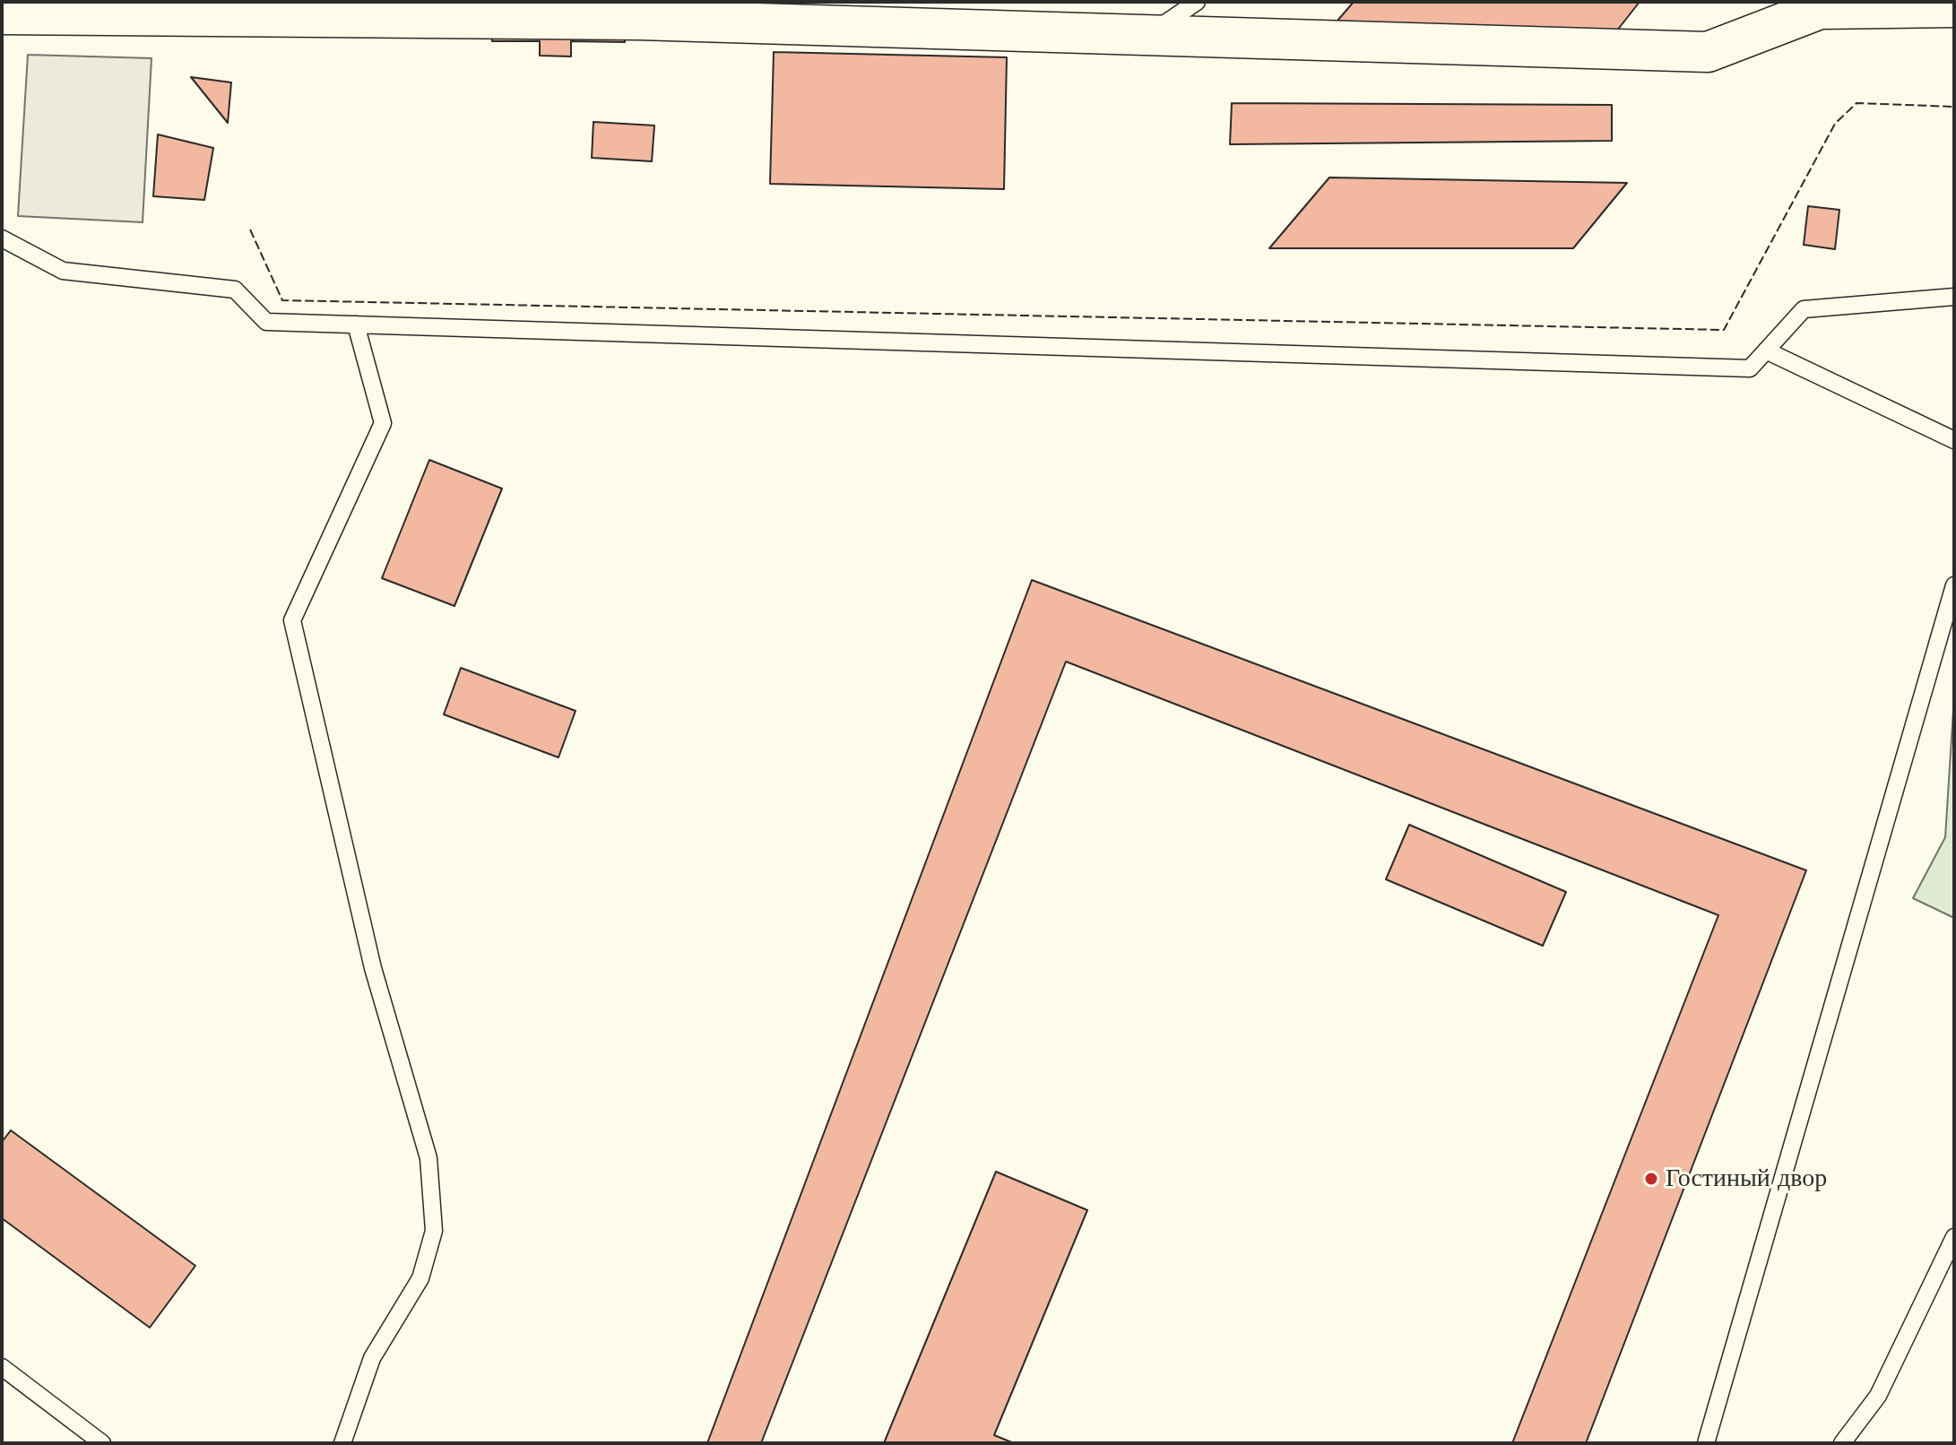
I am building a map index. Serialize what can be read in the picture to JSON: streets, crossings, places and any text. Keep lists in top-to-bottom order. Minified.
{"places":["Гостиный двор"]}
